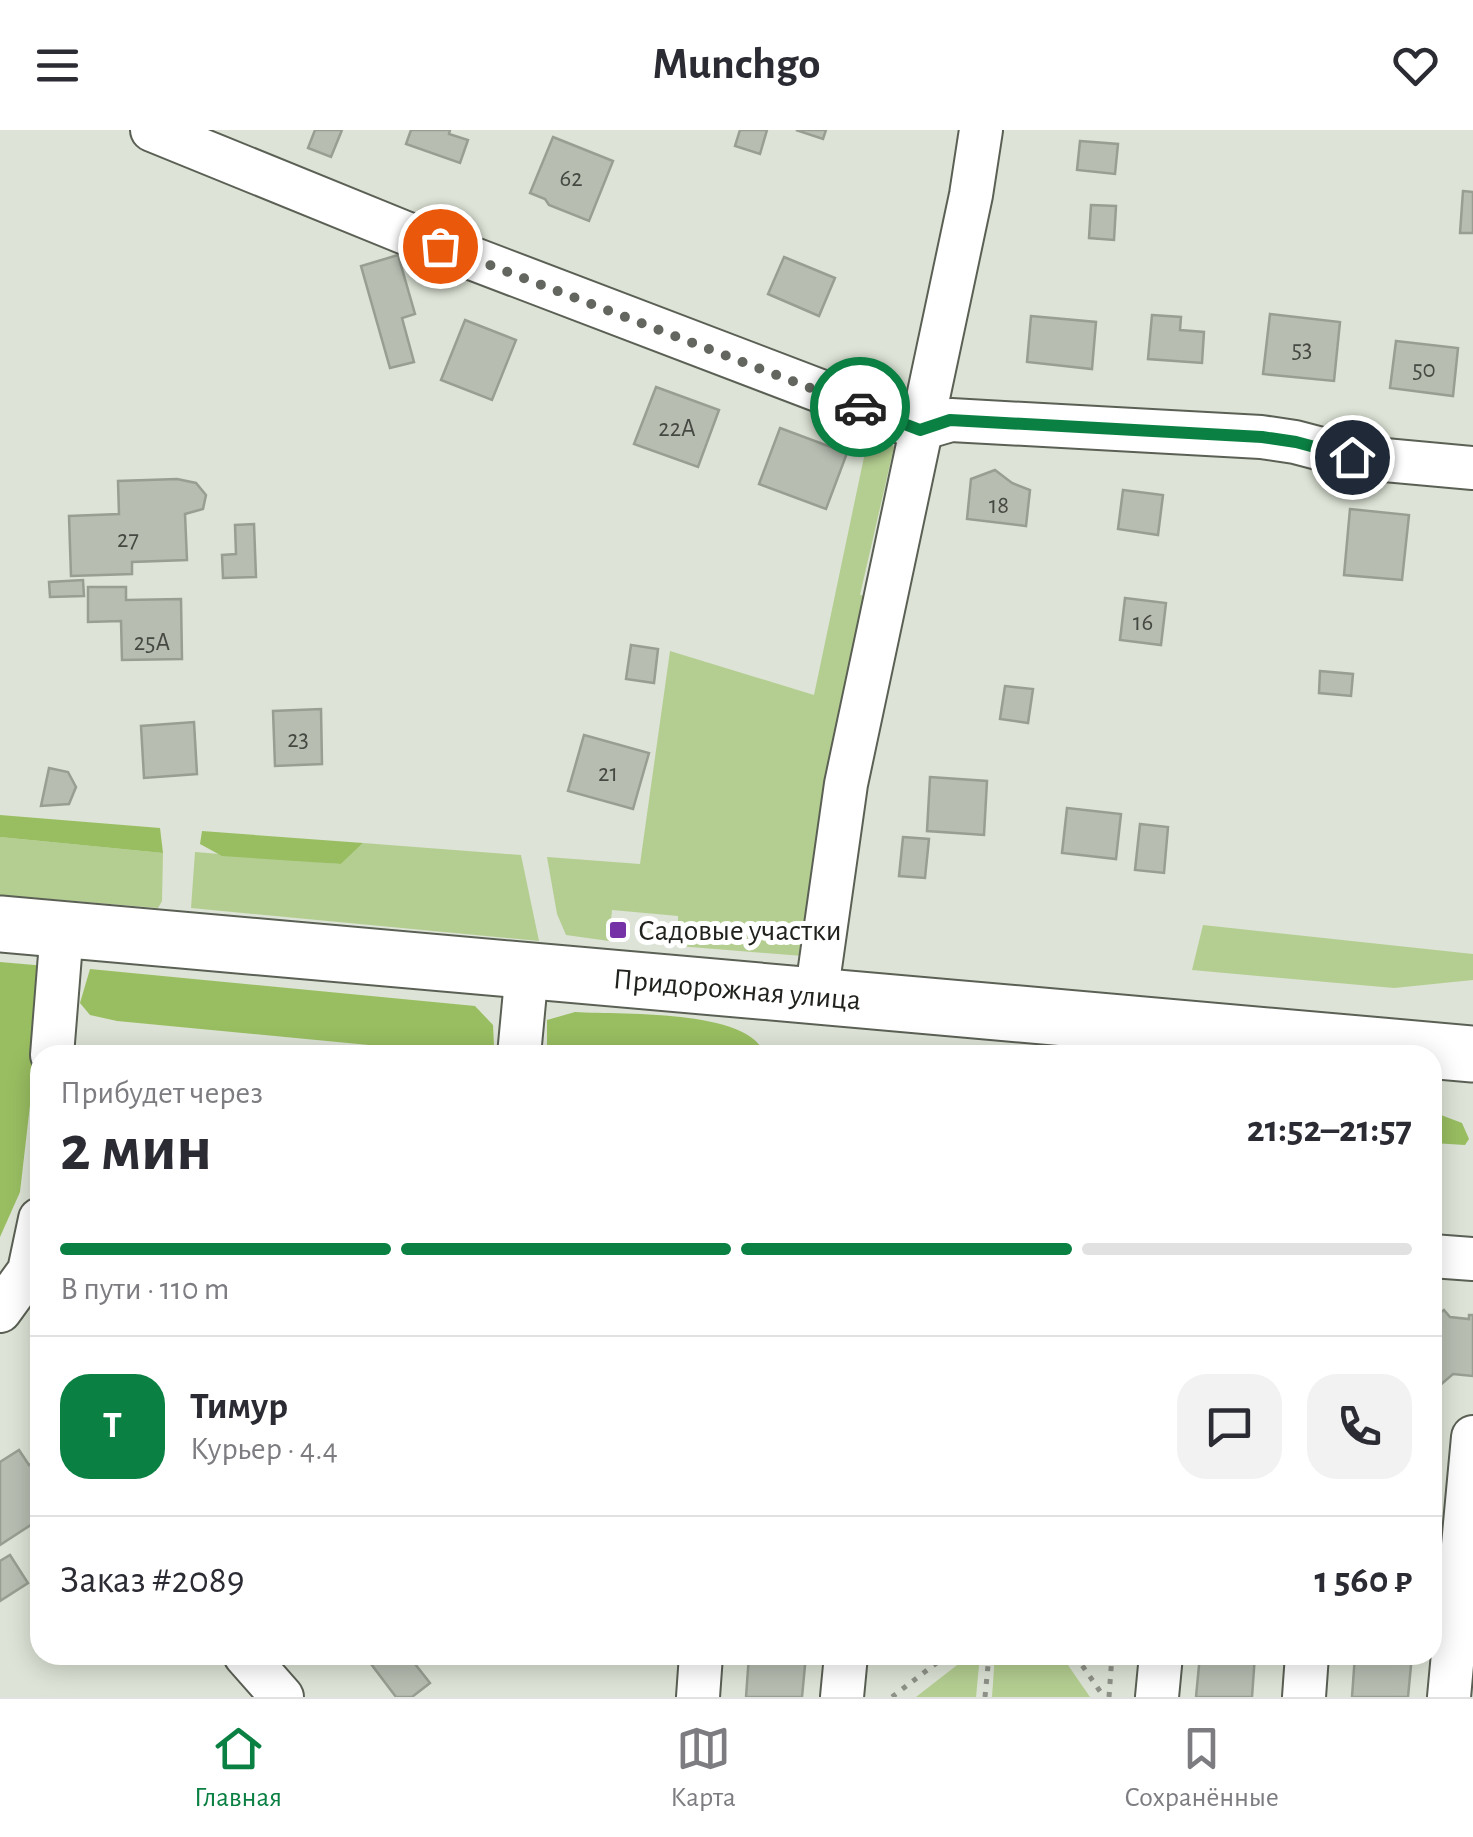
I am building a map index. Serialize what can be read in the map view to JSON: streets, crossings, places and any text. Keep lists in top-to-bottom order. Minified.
{"streets":{"main road":["Придорожная улица"]},"places":{"transit":["Садовые участки"]},"house_numbers":["62","53","50","22А","18","27","16","25А","23","21"],"page":{"header":"Munchgo","heading":["2 мин","Прибудет через","21:52–21:57"],"panel":["Тимур","Курьер · 4.4","Заказ #2089","1 560 ₽"],"bar":"В пути · 110 m","round":"Т","tabs":["Главная","Карта","Сохранённые"]}}
